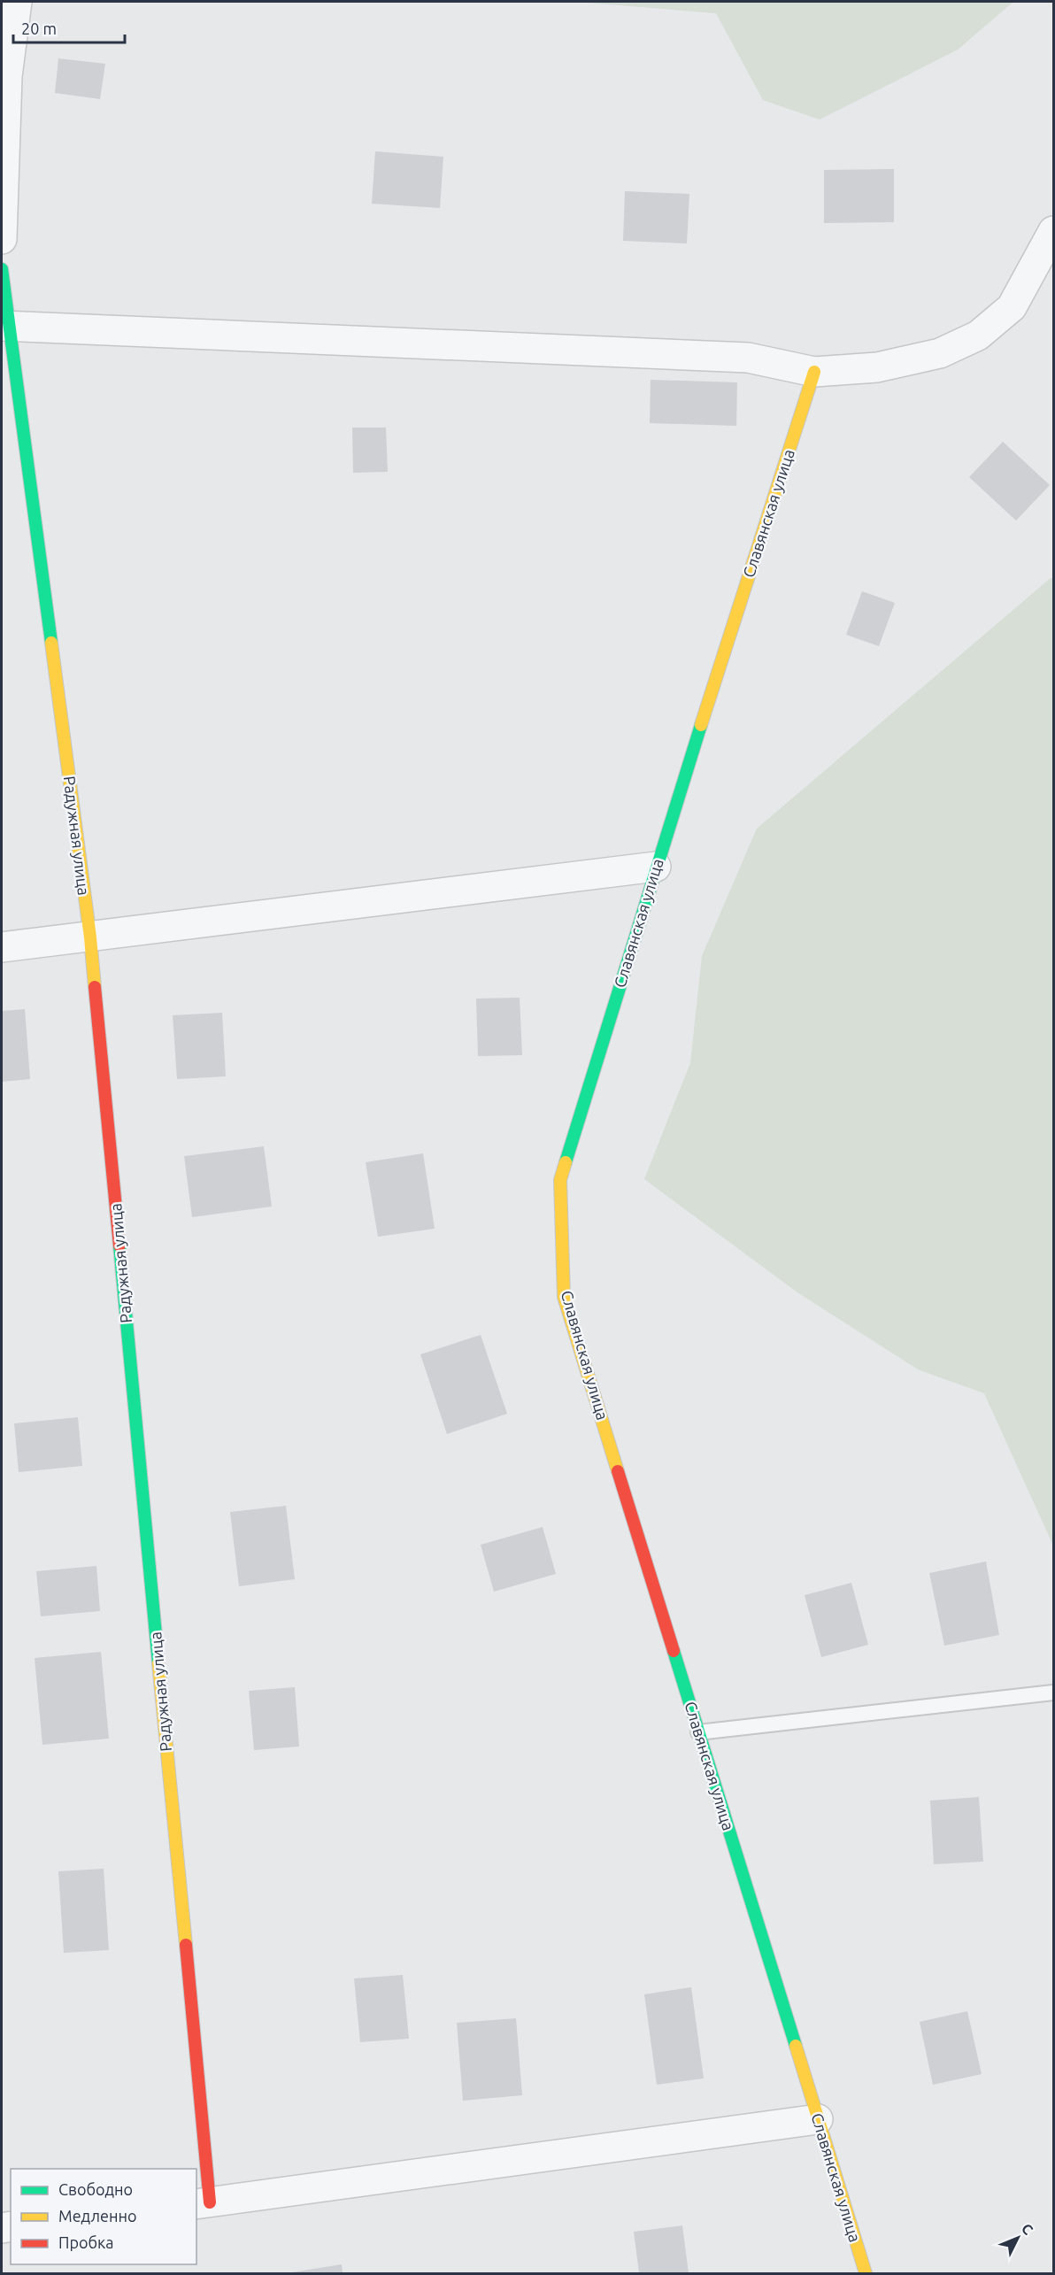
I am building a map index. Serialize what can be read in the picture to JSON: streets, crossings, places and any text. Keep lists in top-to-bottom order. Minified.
{"streets":{"street":["Славянская улица","Радужная улица"]},"legend":["Свободно","Медленно","Пробка"],"scale_bar":"20 m","north":"top right"}
